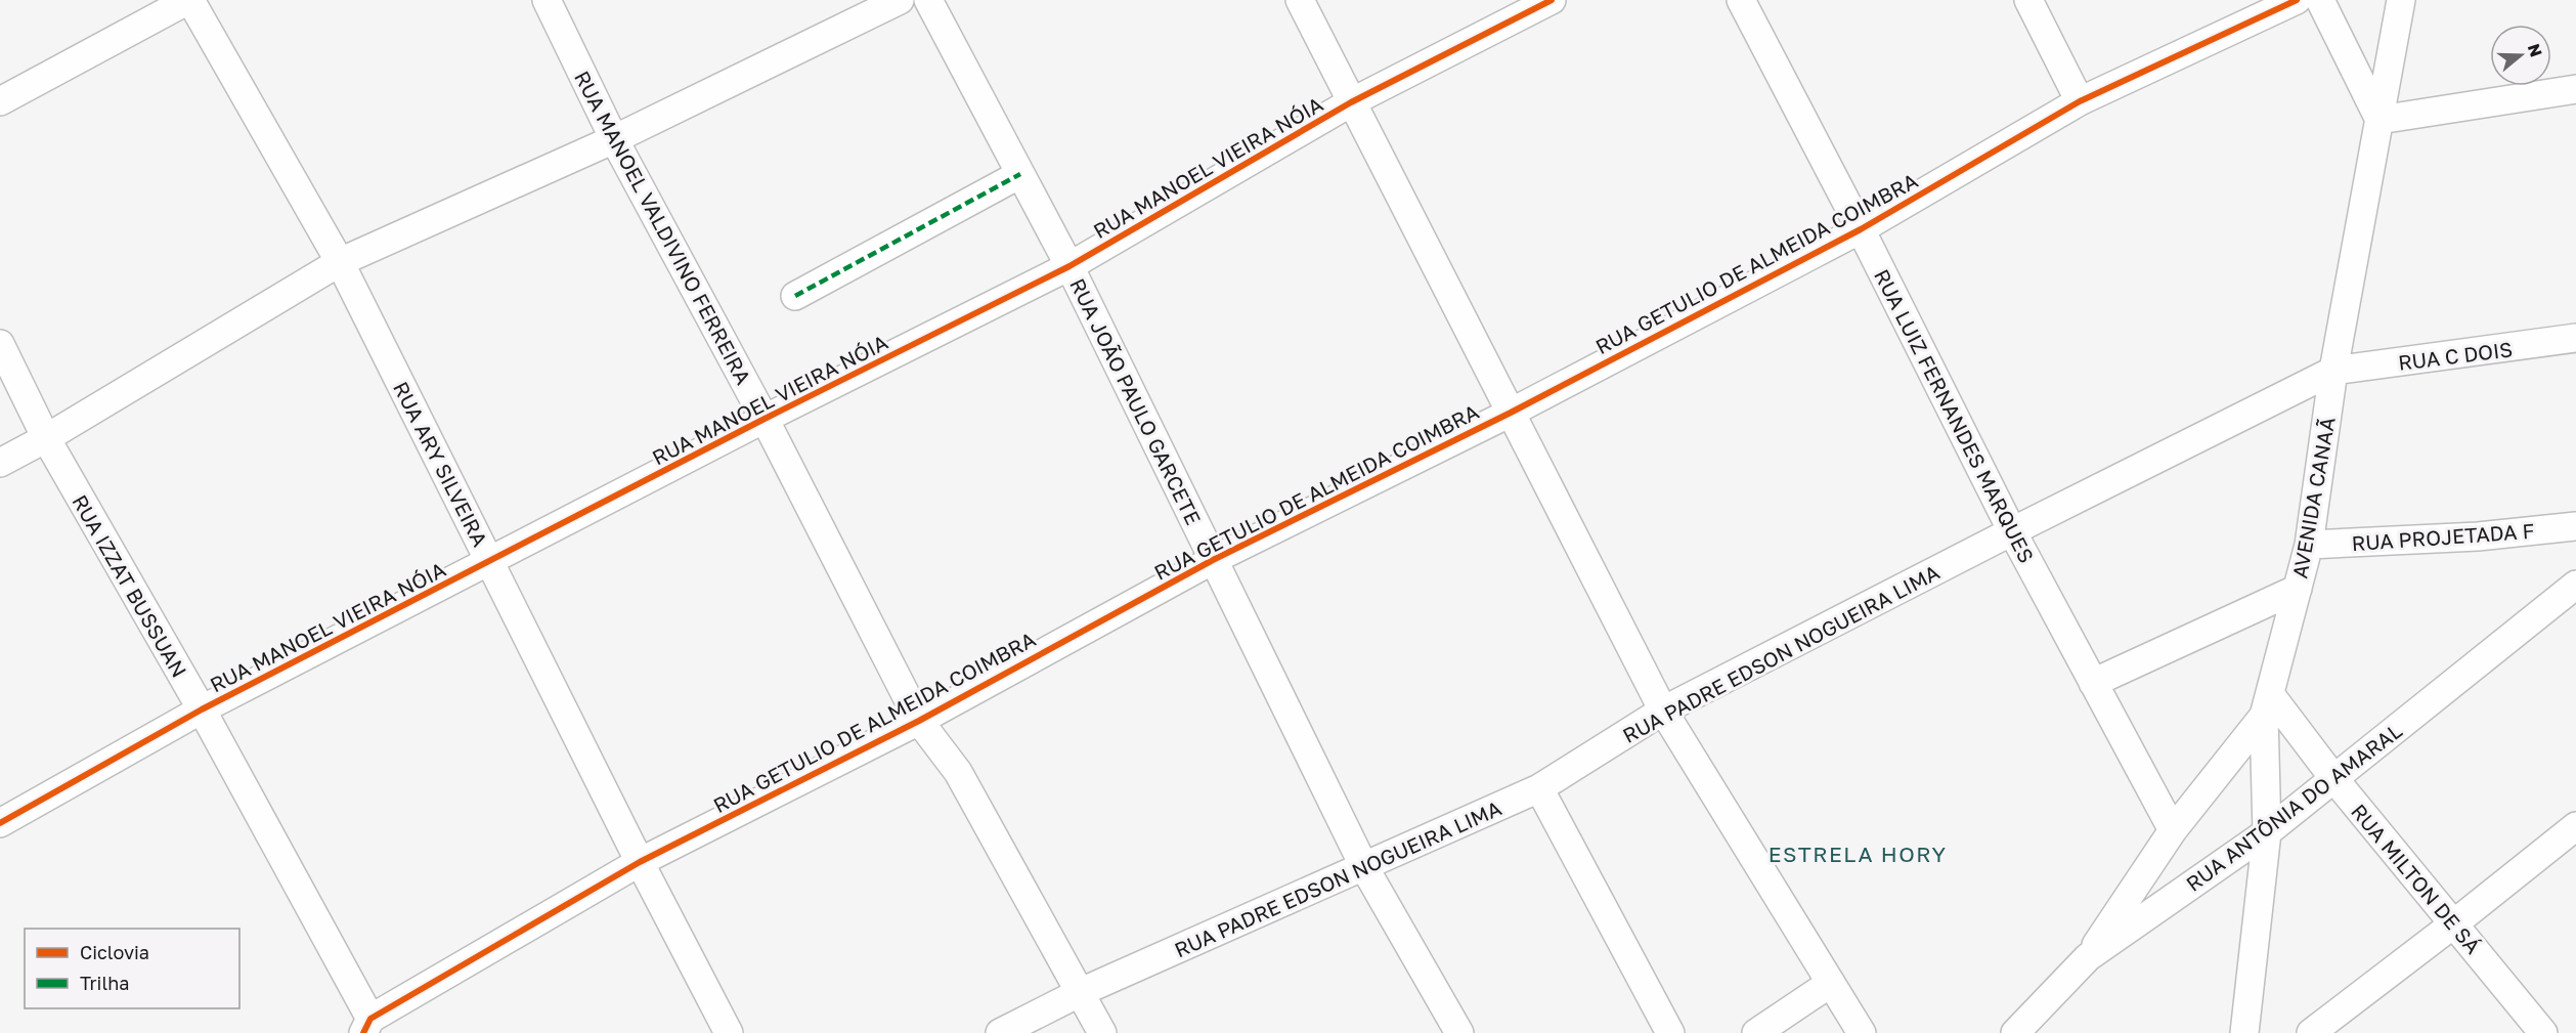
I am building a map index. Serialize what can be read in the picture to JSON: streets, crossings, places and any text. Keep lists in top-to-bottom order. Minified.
{"streets":{"street":["RUA MANOEL VIEIRA NÓIA","RUA MANOEL VALDIVINO FERREIRA","RUA GETULIO DE ALMEIDA COIMBRA","RUA C DOIS","RUA JOÃO PAULO GARCETE","RUA LUIZ FERNANDES MARQUES","RUA ARY SILVEIRA","AVENIDA CANAÃ","RUA PROJETADA F","RUA IZZAT BUSSUAN","RUA PADRE EDSON NOGUEIRA LIMA","RUA ANTÔNIA DO AMARAL","RUA MILTON DE SÁ"]},"crossings":[["RUA MANOEL VIEIRA NÓIA","RUA MANOEL VALDIVINO FERREIRA"],["RUA MANOEL VIEIRA NÓIA","RUA JOÃO PAULO GARCETE"],["RUA MANOEL VIEIRA NÓIA","RUA ARY SILVEIRA"],["RUA MANOEL VIEIRA NÓIA","RUA IZZAT BUSSUAN"],["RUA MANOEL VALDIVINO FERREIRA","RUA GETULIO DE ALMEIDA COIMBRA"],["RUA MANOEL VALDIVINO FERREIRA","RUA PADRE EDSON NOGUEIRA LIMA"],["RUA GETULIO DE ALMEIDA COIMBRA","RUA JOÃO PAULO GARCETE"],["RUA GETULIO DE ALMEIDA COIMBRA","RUA LUIZ FERNANDES MARQUES"],["RUA GETULIO DE ALMEIDA COIMBRA","RUA ARY SILVEIRA"],["RUA GETULIO DE ALMEIDA COIMBRA","RUA IZZAT BUSSUAN"],["RUA C DOIS","AVENIDA CANAÃ"],["RUA C DOIS","RUA PADRE EDSON NOGUEIRA LIMA"],["RUA JOÃO PAULO GARCETE","RUA PADRE EDSON NOGUEIRA LIMA"],["RUA LUIZ FERNANDES MARQUES","RUA PADRE EDSON NOGUEIRA LIMA"],["AVENIDA CANAÃ","RUA PROJETADA F"],["AVENIDA CANAÃ","RUA ANTÔNIA DO AMARAL"],["AVENIDA CANAÃ","RUA MILTON DE SÁ"],["RUA ANTÔNIA DO AMARAL","RUA MILTON DE SÁ"]],"districts":["ESTRELA HORY"],"legend":["Ciclovia","Trilha"],"north":"right"}
